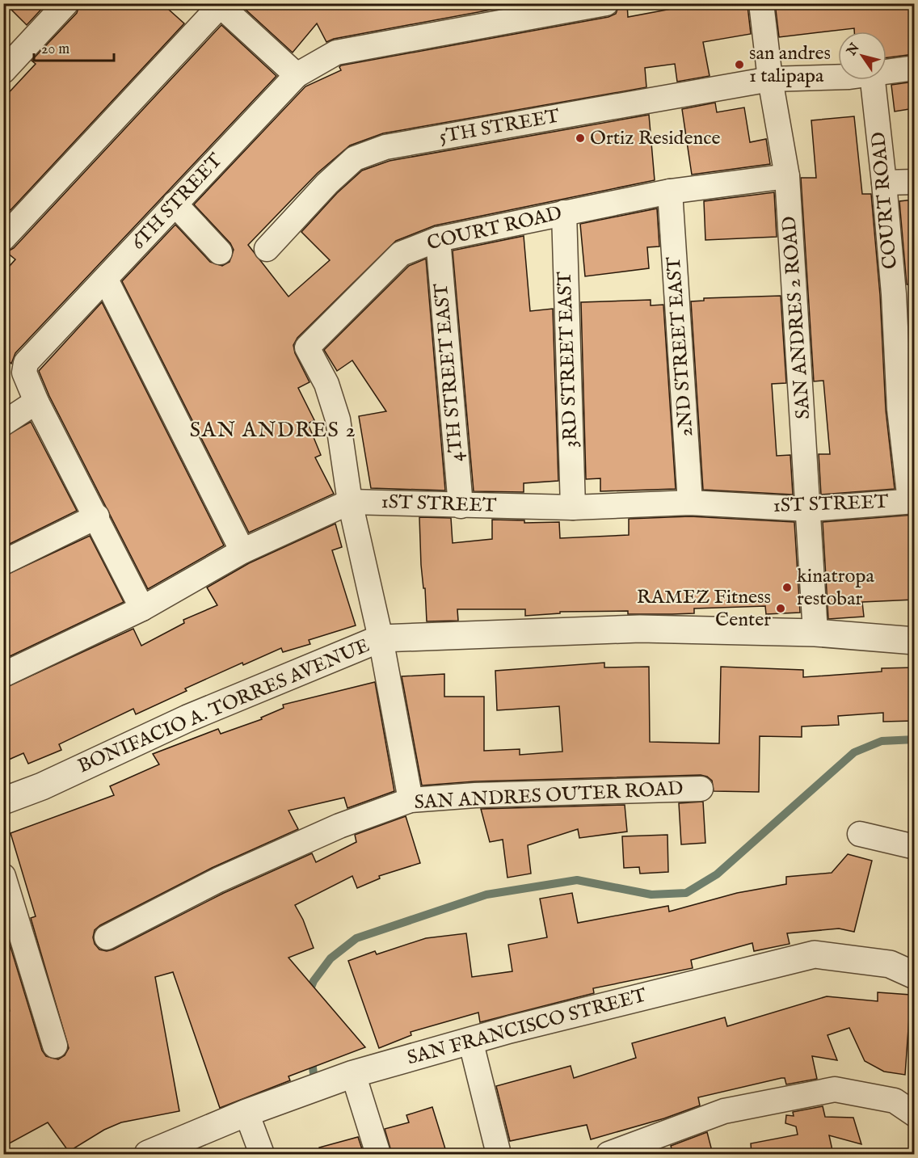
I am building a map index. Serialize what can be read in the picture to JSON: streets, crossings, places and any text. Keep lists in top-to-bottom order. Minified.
{"streets":{"street":["5TH STREET","COURT ROAD","6TH STREET","SAN ANDRES 2 ROAD","2ND STREET EAST","3RD STREET EAST","4TH STREET EAST","1ST STREET","BONIFACIO A. TORRES AVENUE","SAN ANDRES OUTER ROAD","SAN FRANCISCO STREET"]},"crossings":[["5TH STREET","SAN ANDRES 2 ROAD"],["COURT ROAD","SAN ANDRES 2 ROAD"],["COURT ROAD","2ND STREET EAST"],["COURT ROAD","3RD STREET EAST"],["COURT ROAD","4TH STREET EAST"],["COURT ROAD","1ST STREET"],["COURT ROAD","BONIFACIO A. TORRES AVENUE"],["COURT ROAD","SAN ANDRES OUTER ROAD"],["6TH STREET","1ST STREET"],["SAN ANDRES 2 ROAD","1ST STREET"],["SAN ANDRES 2 ROAD","BONIFACIO A. TORRES AVENUE"],["2ND STREET EAST","1ST STREET"],["3RD STREET EAST","1ST STREET"],["4TH STREET EAST","1ST STREET"]],"districts":["SAN ANDRES 2"],"places":["san andres 1 talipapa","Ortiz Residence","kinatropa restobar","RAMEZ Fitness Center"],"scale_bar":"20 m","north":"top left"}
